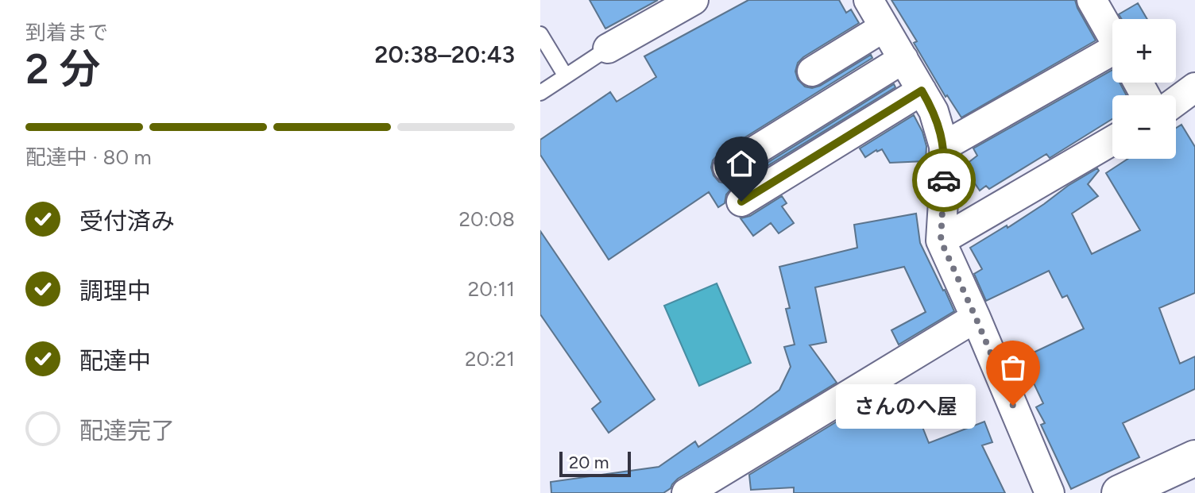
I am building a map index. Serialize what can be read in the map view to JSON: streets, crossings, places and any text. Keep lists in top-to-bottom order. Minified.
{"places":["さんのへ屋"],"scale_bar":"20 m","page":{"heading":["2 分","到着まで","20:38–20:43"],"map_buttons":["+","−"],"bar":"配達中 · 80 m","list":[["受付済み","20:08"],["調理中","20:11"],["配達中","20:21"],"配達完了"],"bubble":"さんのへ屋","scale":"20 m"}}
